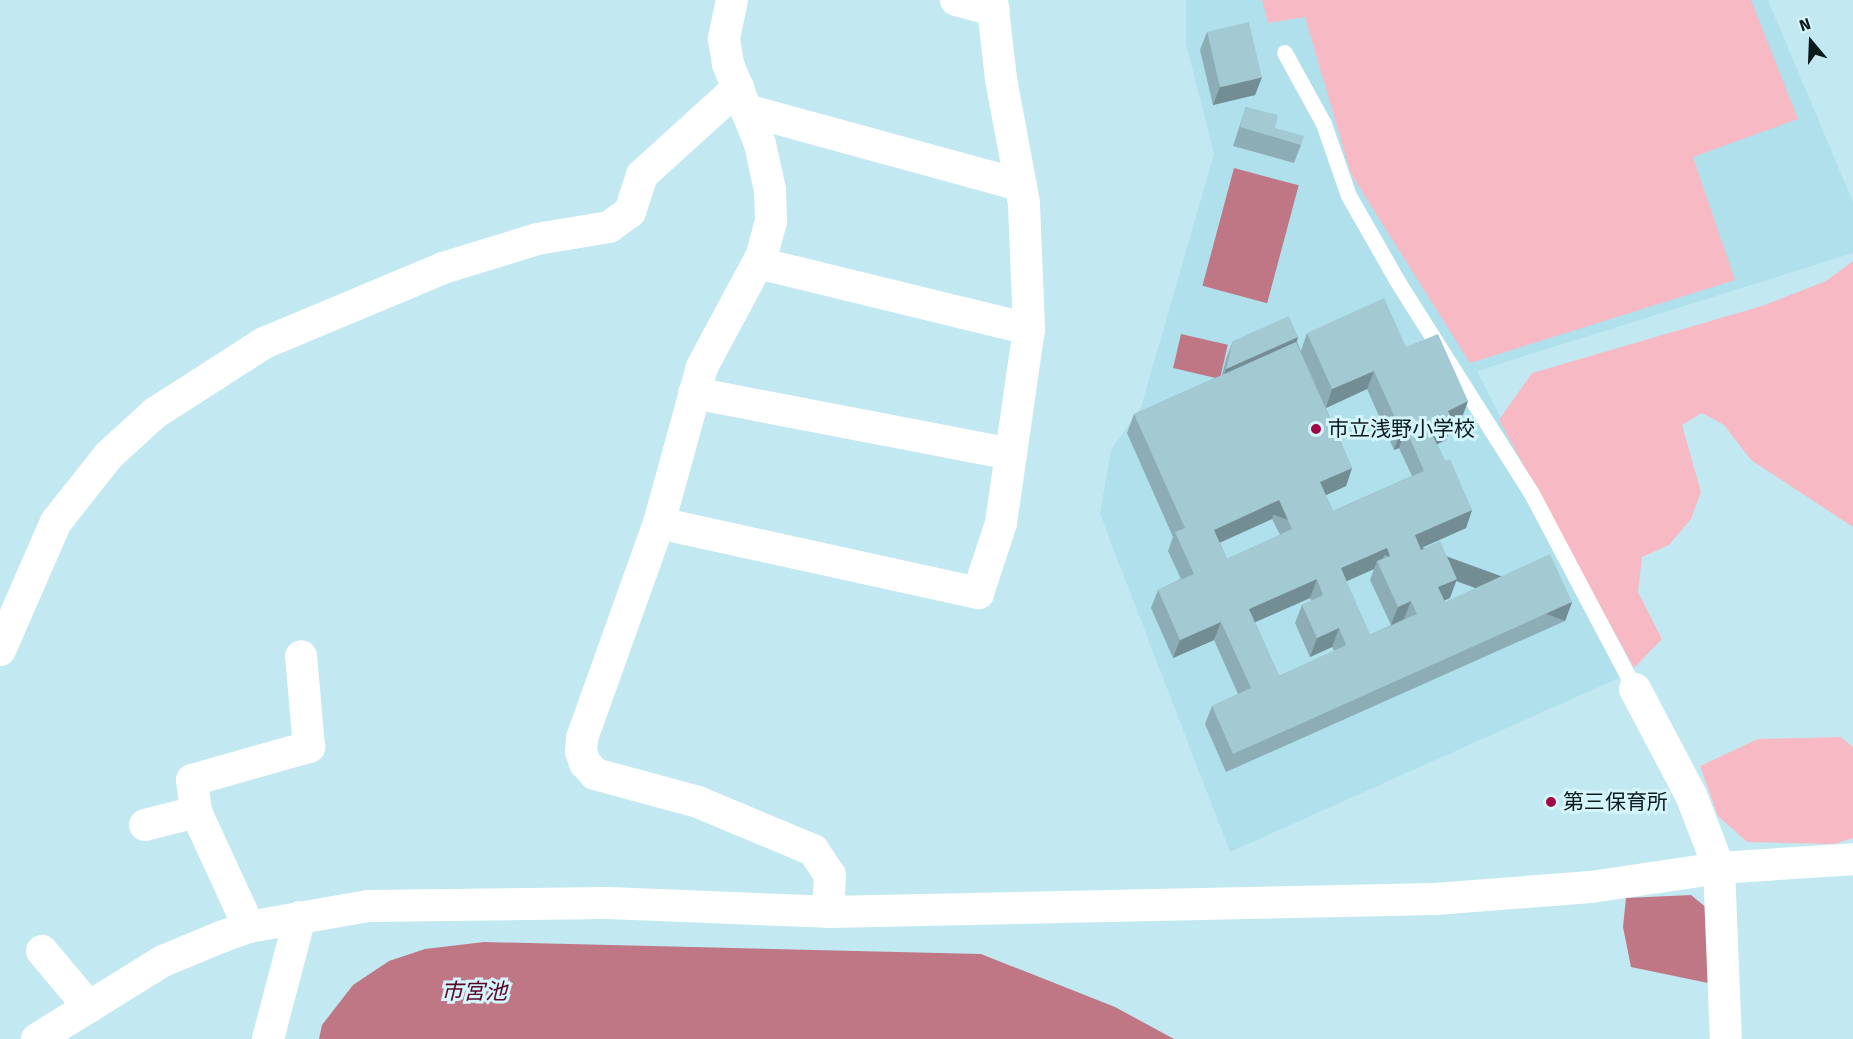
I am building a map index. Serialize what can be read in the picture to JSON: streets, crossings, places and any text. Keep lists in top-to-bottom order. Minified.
{"water":["市宮池"],"places":["市立浅野小学校","第三保育所"],"north":"top"}
